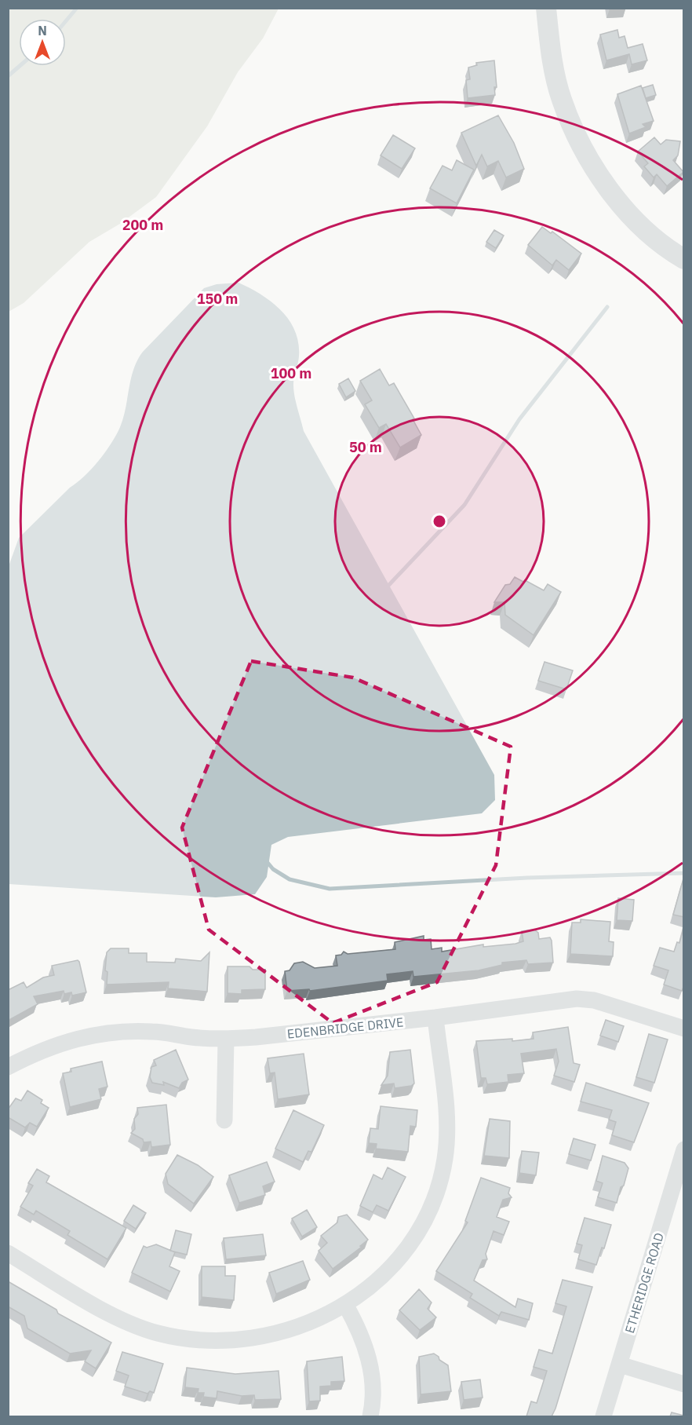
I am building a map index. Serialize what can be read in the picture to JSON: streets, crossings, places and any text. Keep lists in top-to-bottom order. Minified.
{"streets":{"street":["EDENBRIDGE DRIVE","ETHERIDGE ROAD"]},"north":"top","rings":["200 m","150 m","100 m","50 m"]}
